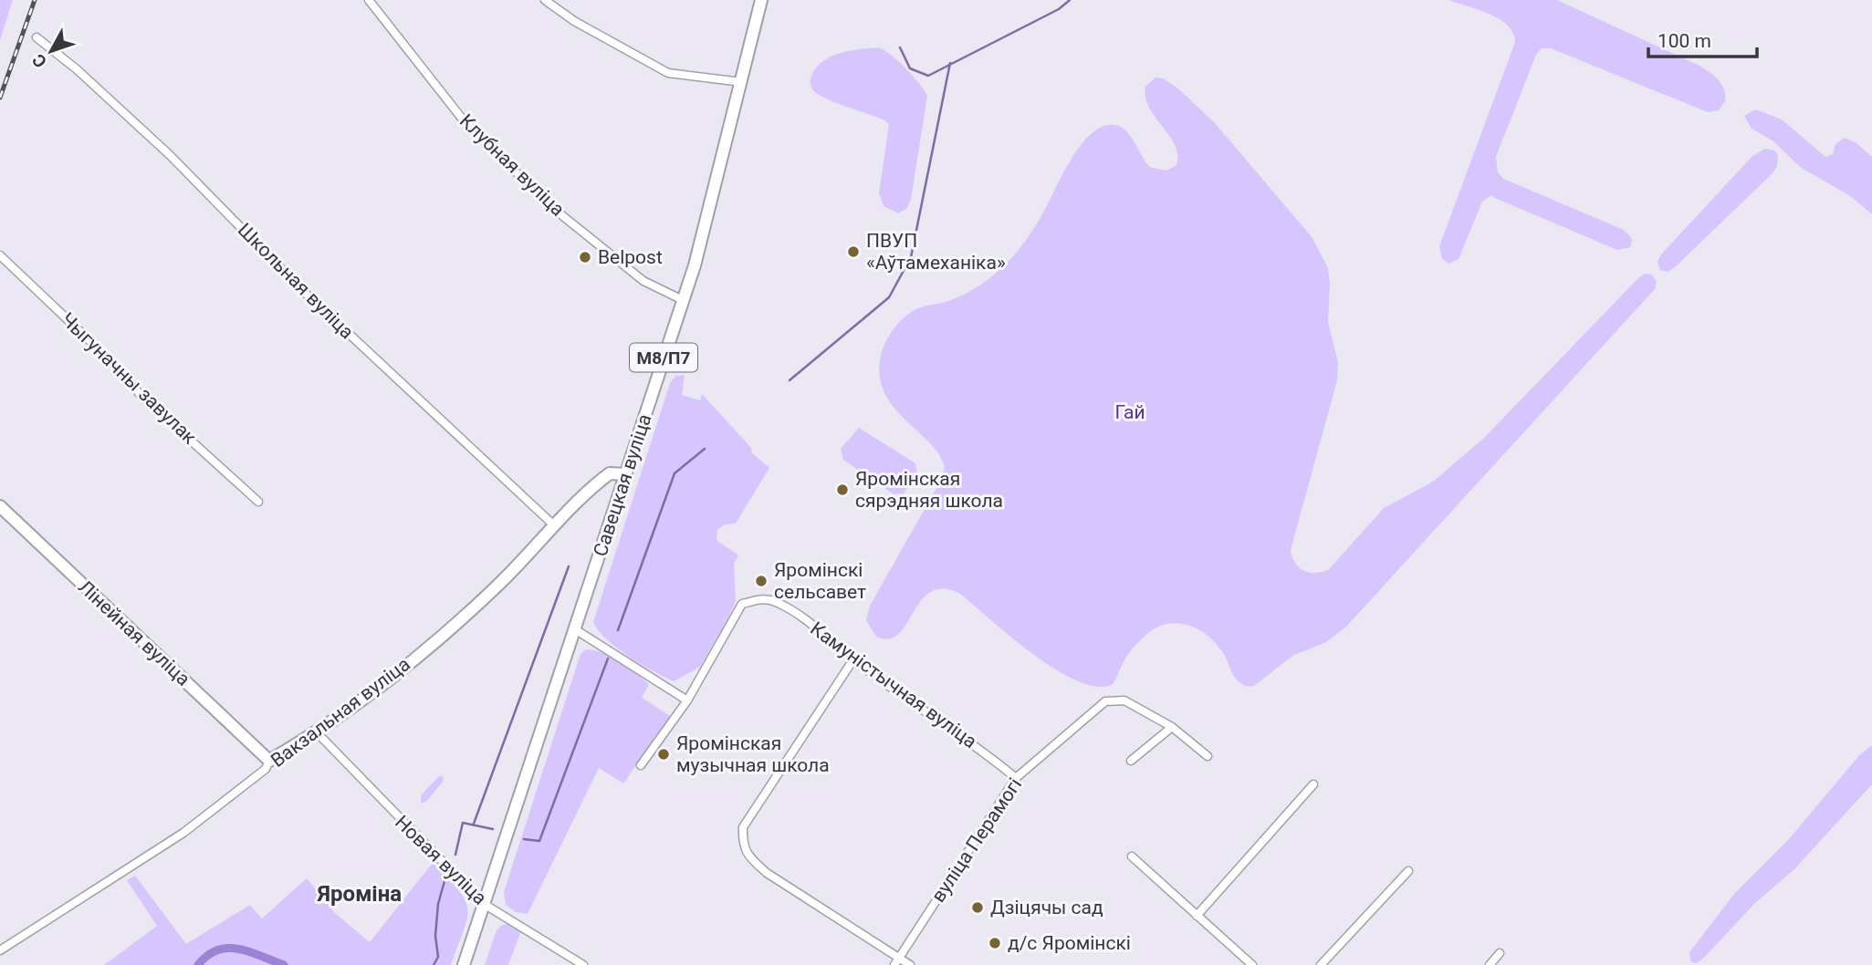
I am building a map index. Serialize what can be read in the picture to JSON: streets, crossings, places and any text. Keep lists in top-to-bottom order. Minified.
{"streets":{"main road":["М8/П7","Савецкая вуліца","Лінейная вуліца","Вакзальная вуліца"],"street":["Клубная вуліца","Школьная вуліца","Чыгуначны завулак","Камуністычная вуліца","вуліца Перамогі","Новая вуліца"]},"crossings":[["Клубная вуліца","Савецкая вуліца"],["Школьная вуліца","Вакзальная вуліца"],["Савецкая вуліца","Вакзальная вуліца"],["Савецкая вуліца","Новая вуліца"],["Лінейная вуліца","Вакзальная вуліца"],["Камуністычная вуліца","вуліца Перамогі"],["Вакзальная вуліца","Новая вуліца"]],"districts":["Яроміна"],"parks":["Гай"],"places":["ПВУП «Аўтамеханіка»","Belpost","Яромінская сярэдняя школа","Яромінскі сельсавет","Яромінская музычная школа","Дзіцячы сад","д/с Яромінскі"],"scale_bar":"100 m","north":"bottom left"}
